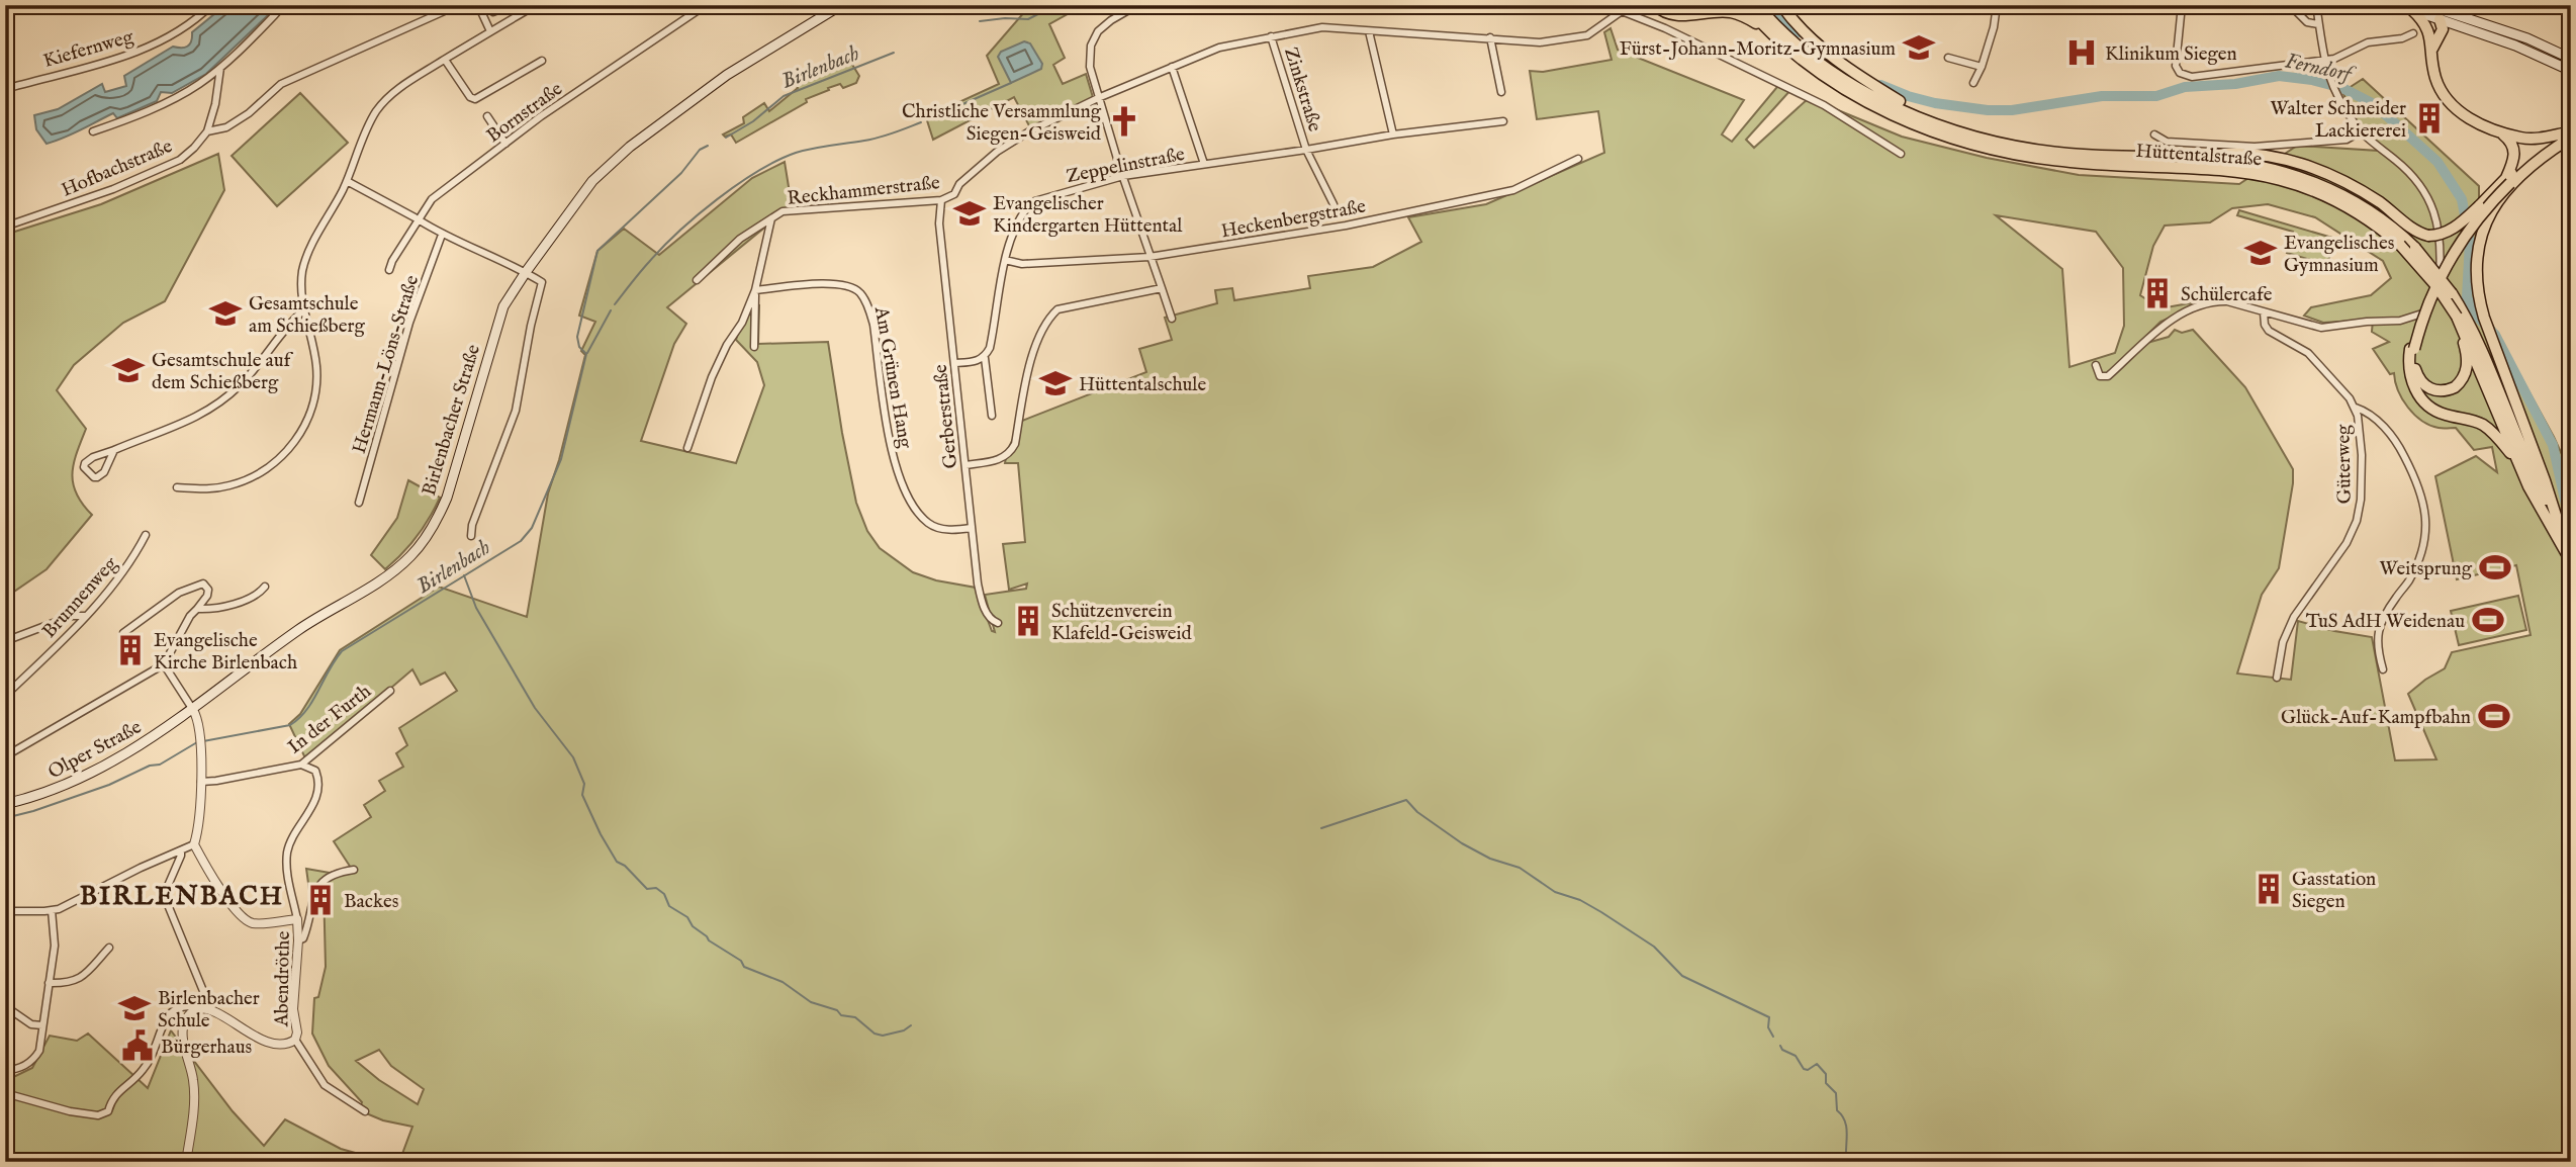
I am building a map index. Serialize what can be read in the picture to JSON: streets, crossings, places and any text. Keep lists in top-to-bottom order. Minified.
{"streets":{"highway":["Hüttentalstraße"],"main road":["Birlenbacher Straße","Olper Straße"],"street":["Kiefernweg","Zinkstraße","Bornstraße","Zeppelinstraße","Hofbachstraße","Reckhammerstraße","Heckenbergstraße","Hermann-Löns-Straße","Am Grünen Hang","Gerberstraße","Güterweg","Brunnenweg","In der Furth","Abendröthe"]},"crossings":[["Zinkstraße","Zeppelinstraße"],["Zinkstraße","Reckhammerstraße"],["Zeppelinstraße","Heckenbergstraße"],["Reckhammerstraße","Am Grünen Hang"],["Reckhammerstraße","Gerberstraße"],["Am Grünen Hang","Gerberstraße"],["Birlenbacher Straße","Olper Straße"]],"districts":["BIRLENBACH"],"water":["Birlenbach","Ferndorf"],"places":{"school or university":["Fürst-Johann-Moritz-Gymnasium","Evangelischer Kindergarten Hüttental","Evangelisches Gymnasium","Gesamtschule am Schießberg","Gesamtschule auf dem Schießberg","Hüttentalschule","Birlenbacher Schule"],"hospital":["Klinikum Siegen"],"building":["Walter Schneider Lackiererei","Schülercafe","Schützenverein Klafeld-Geisweid","Evangelische Kirche Birlenbach","Gasstation Siegen","Backes"],"church":["Christliche Versammlung Siegen-Geisweid"],"sports":["Weitsprung","TuS AdH Weidenau","Glück-Auf-Kampfbahn"],"public building":["Bürgerhaus"]}}
